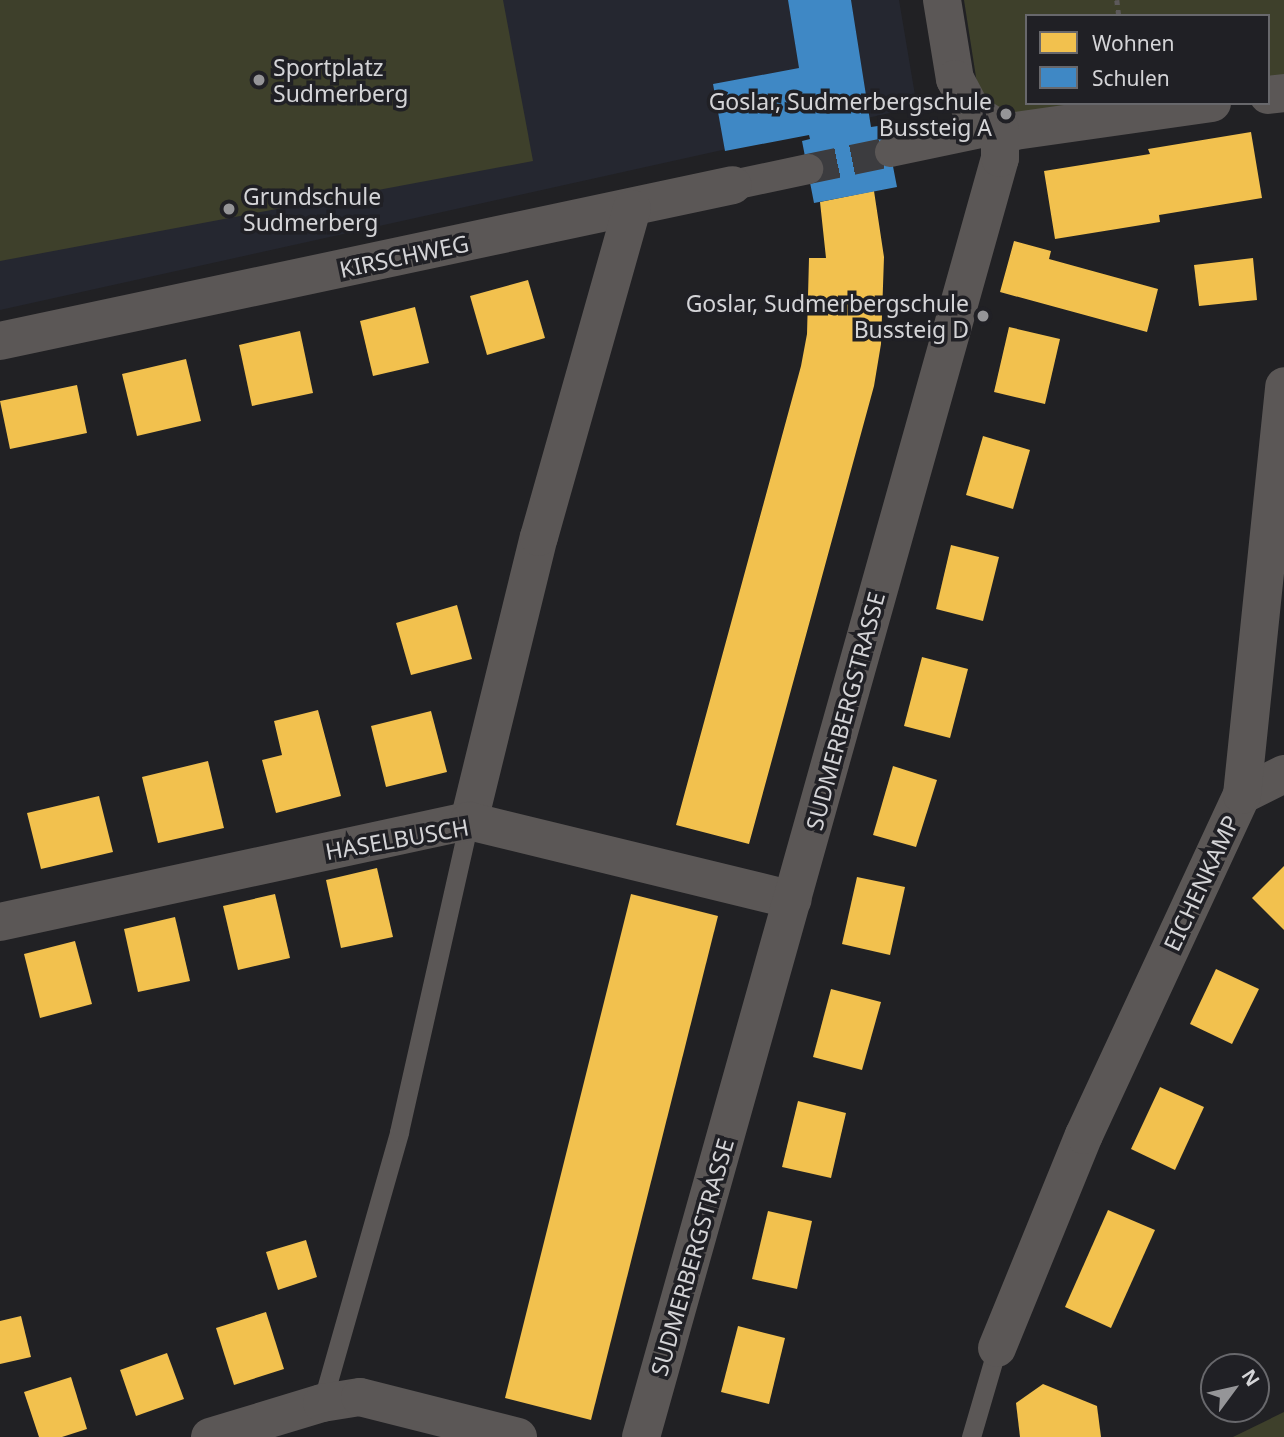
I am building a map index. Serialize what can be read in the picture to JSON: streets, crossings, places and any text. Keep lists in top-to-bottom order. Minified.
{"streets":{"street":["KIRSCHWEG","SUDMERBERGSTRASSE","HASELBUSCH","EICHENKAMP"]},"crossings":[["SUDMERBERGSTRASSE","HASELBUSCH"]],"places":["Sportplatz Sudmerberg","Goslar, Sudmerbergschule Bussteig A","Grundschule Sudmerberg","Goslar, Sudmerbergschule Bussteig D"],"legend":["Wohnen","Schulen"],"north":"top right"}
